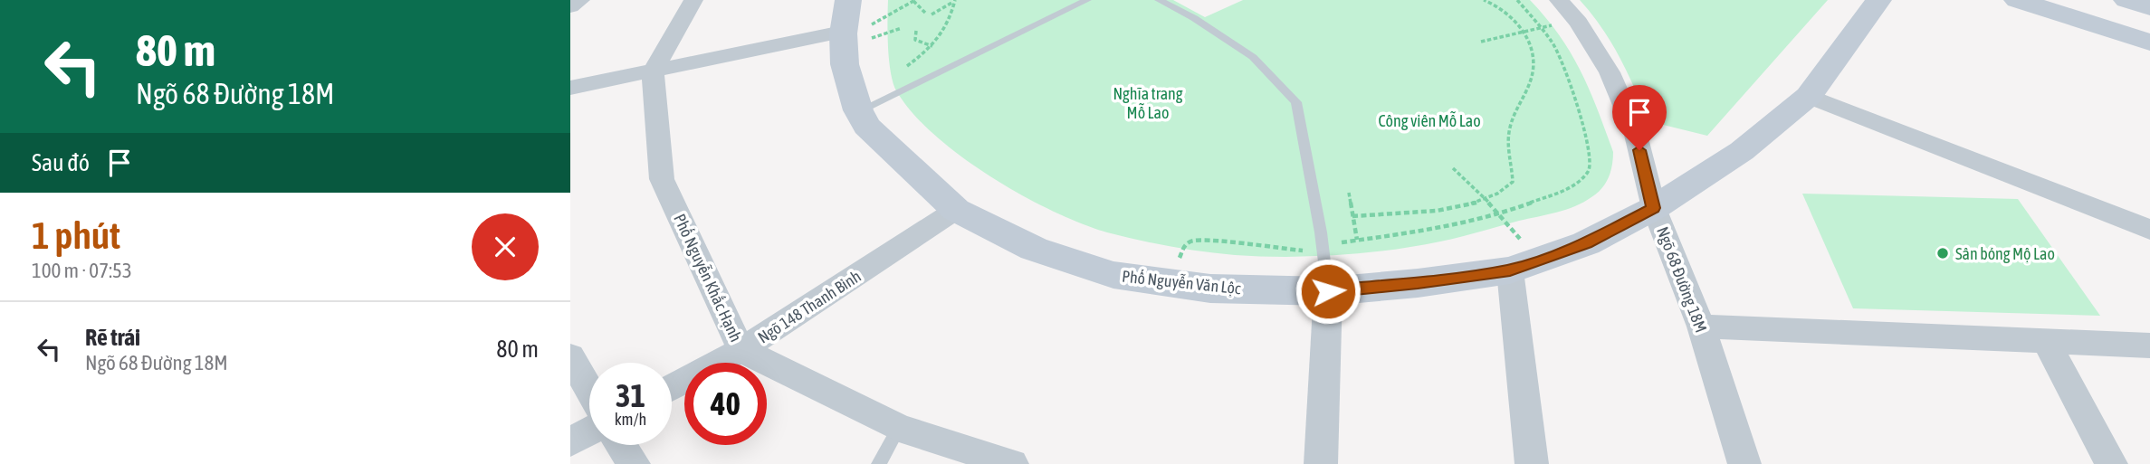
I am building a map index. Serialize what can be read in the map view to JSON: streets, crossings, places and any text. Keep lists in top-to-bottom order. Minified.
{"streets":{"street":["Phố Nguyễn Khắc Hạnh","Ngõ 68 Đường 18M","Phố Nguyễn Văn Lộc","Ngõ 148 Thanh Bình"]},"crossings":[["Phố Nguyễn Khắc Hạnh","Ngõ 148 Thanh Bình"],["Ngõ 68 Đường 18M","Phố Nguyễn Văn Lộc"],["Phố Nguyễn Văn Lộc","Ngõ 148 Thanh Bình"]],"parks":["Nghĩa trang Mỗ Lao","Công viên Mỗ Lao"],"places":["Sân bóng Mộ Lao"],"page":{"turn":["80 m","Ngõ 68 Đường 18M"],"then":"Sau đó","heading":["1 phút","100 m · 07:53"],"list":[{"name":"Rẽ trái","note":"Ngõ 68 Đường 18M","value":"80 m"}],"speed":"31 km/h","limit":"40"}}
